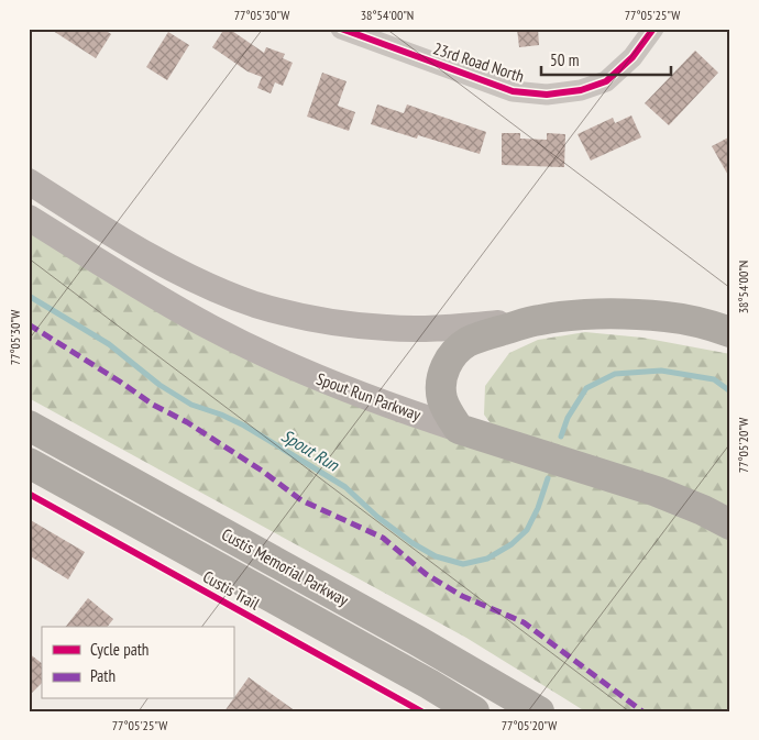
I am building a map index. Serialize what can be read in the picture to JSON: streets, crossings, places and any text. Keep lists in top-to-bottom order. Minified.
{"streets":{"highway":["Spout Run Parkway","Custis Memorial Parkway"],"street":["23rd Road North"],"cycle path":["Custis Trail"]},"water":["Spout Run"],"legend":["Cycle path","Path"],"scale_bar":"50 m","coordinates":["77°05'30\"W","38°54'00\"N","77°05'25\"W","77°05'20\"W"]}
